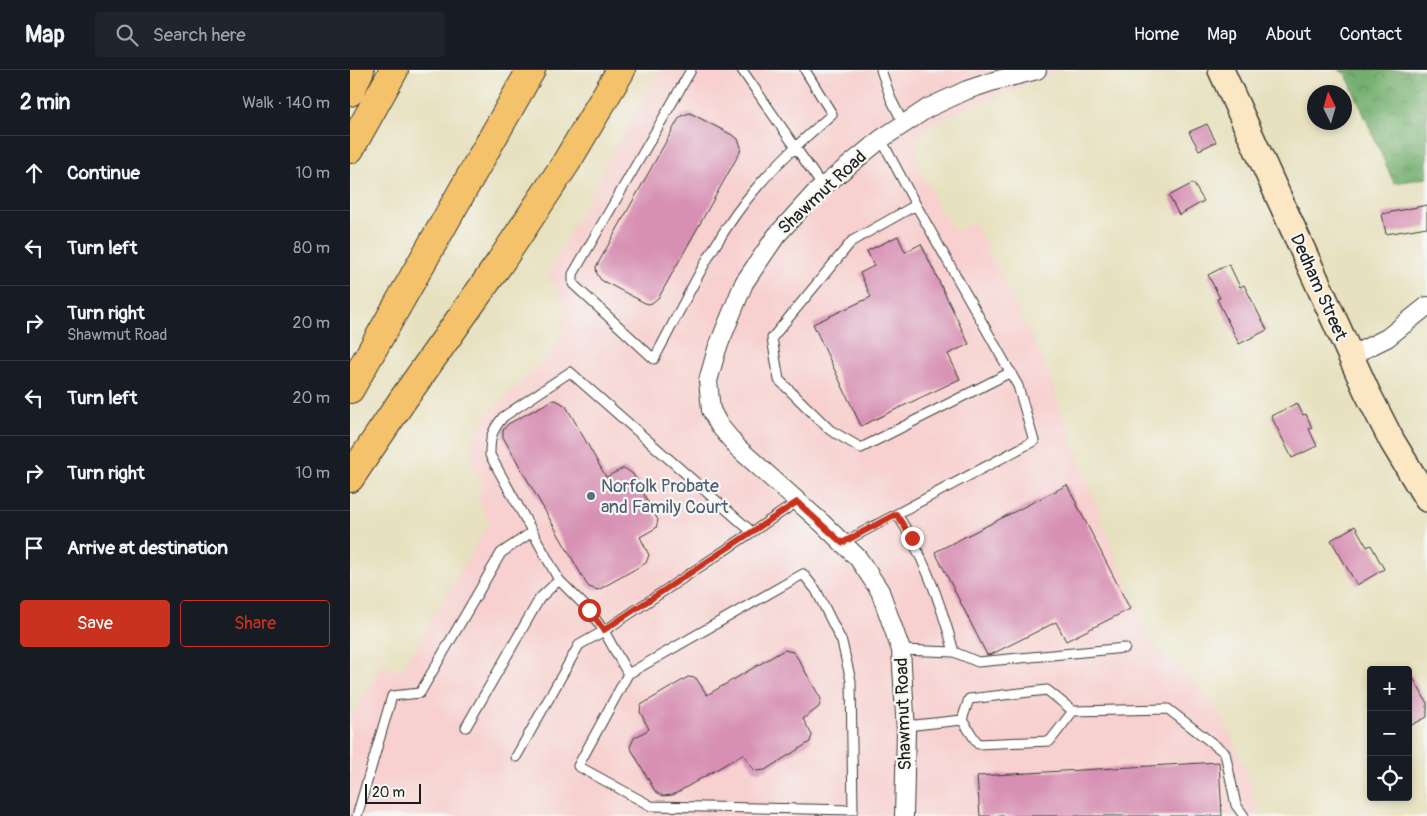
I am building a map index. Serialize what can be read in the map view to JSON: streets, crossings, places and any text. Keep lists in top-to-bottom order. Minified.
{"streets":{"main road":["Dedham Street"],"street":["Shawmut Road"]},"places":["Norfolk Probate and Family Court"],"scale_bar":"20 m","north":"top","page":{"header":"Map","search":"Search here","nav":["Home","Map","About","Contact"],"heading":["2 min","Walk · 140 m"],"list":[["Continue","10 m"],["Turn left","80 m"],["Turn right","Shawmut Road","20 m"],["Turn left","20 m"],["Turn right","10 m"],"Arrive at destination"],"buttons":["Save","Share"],"map_buttons":["+","−"],"scale":"20 m"}}
